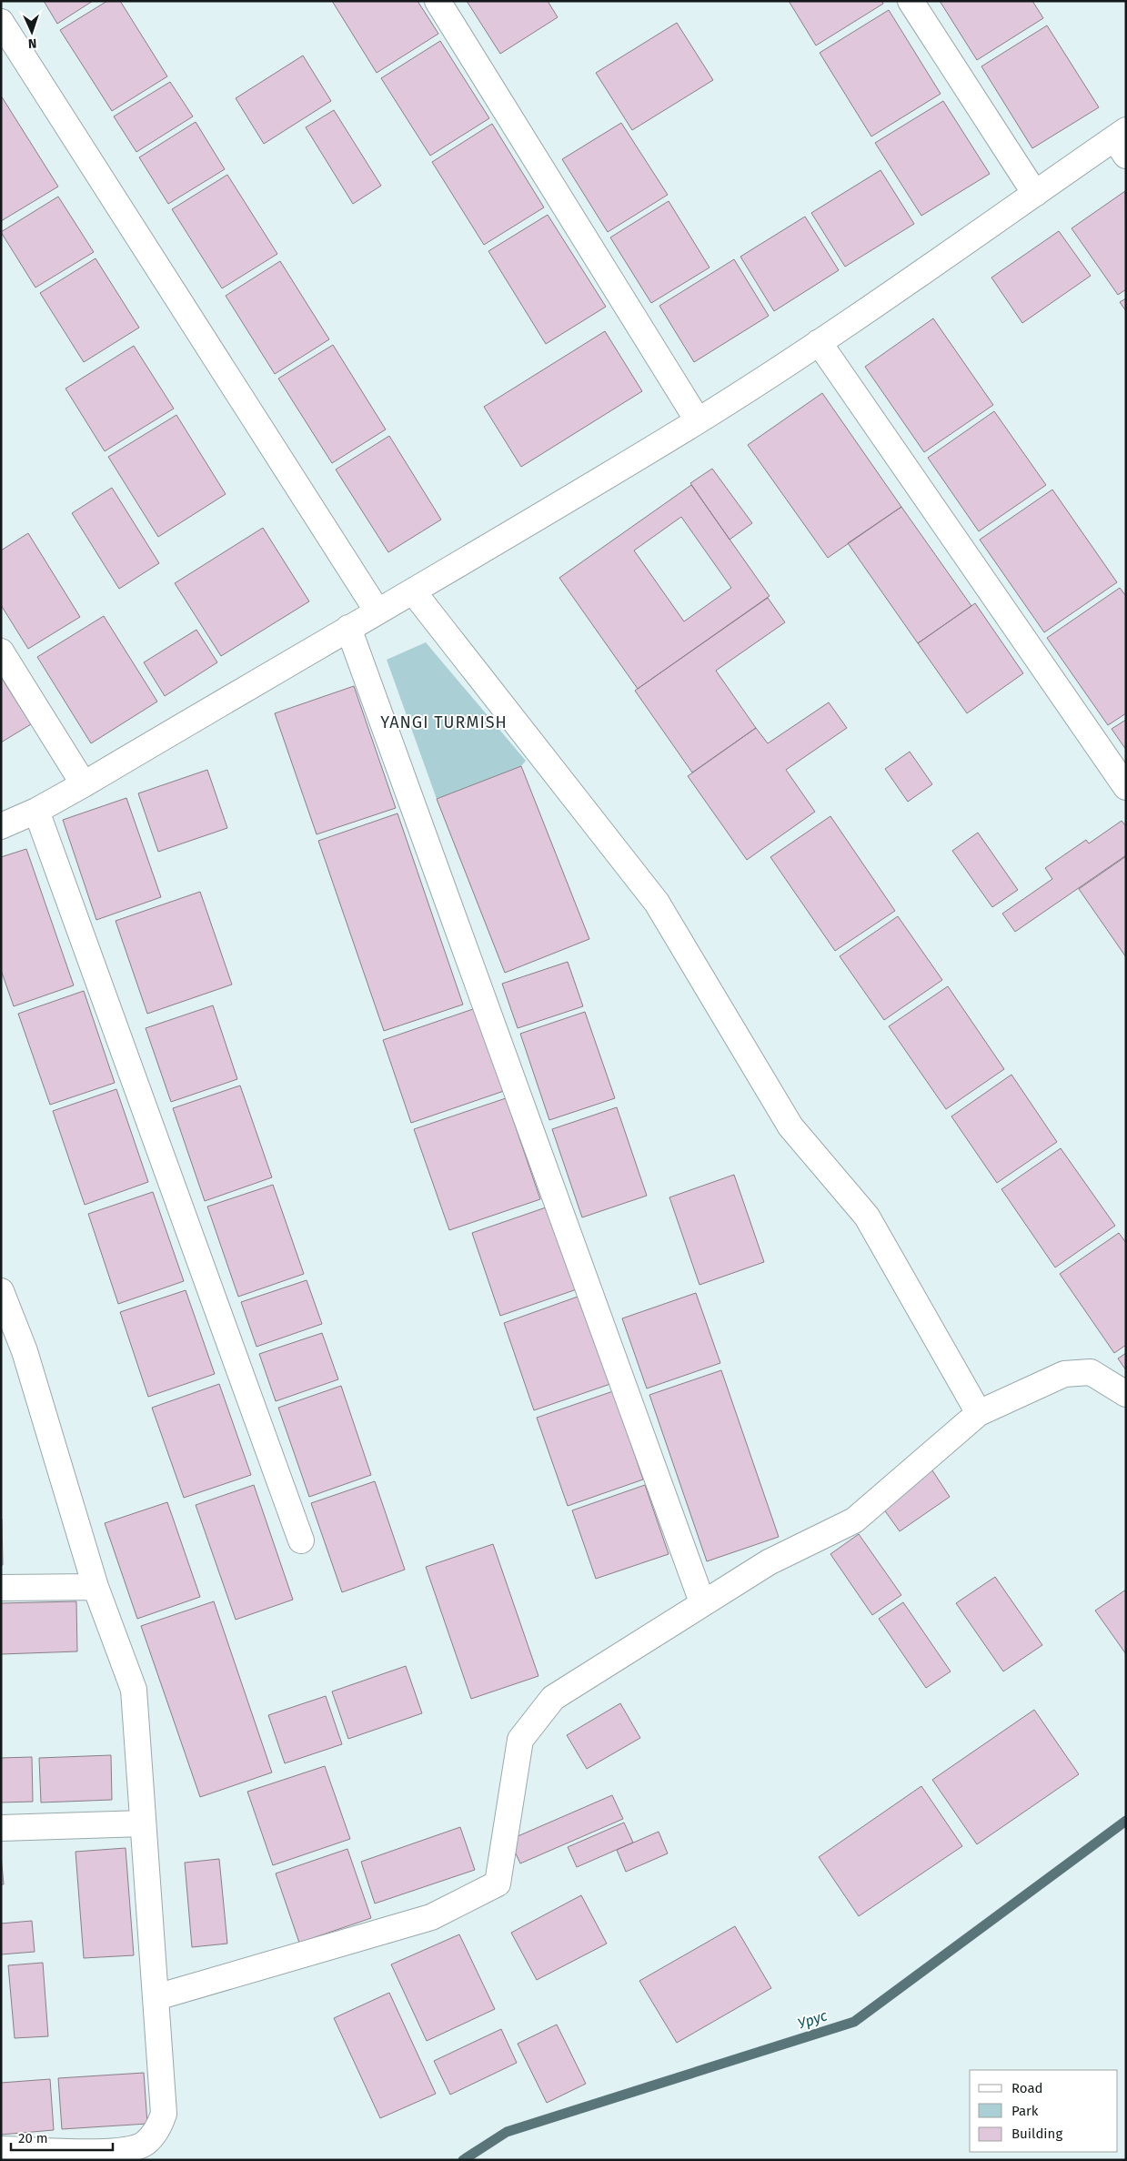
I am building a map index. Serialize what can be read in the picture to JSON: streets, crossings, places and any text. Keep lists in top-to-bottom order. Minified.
{"districts":["YANGI TURMISH"],"water":["Урус"],"legend":["Road","Park","Building"],"scale_bar":"20 m","north":"bottom"}
